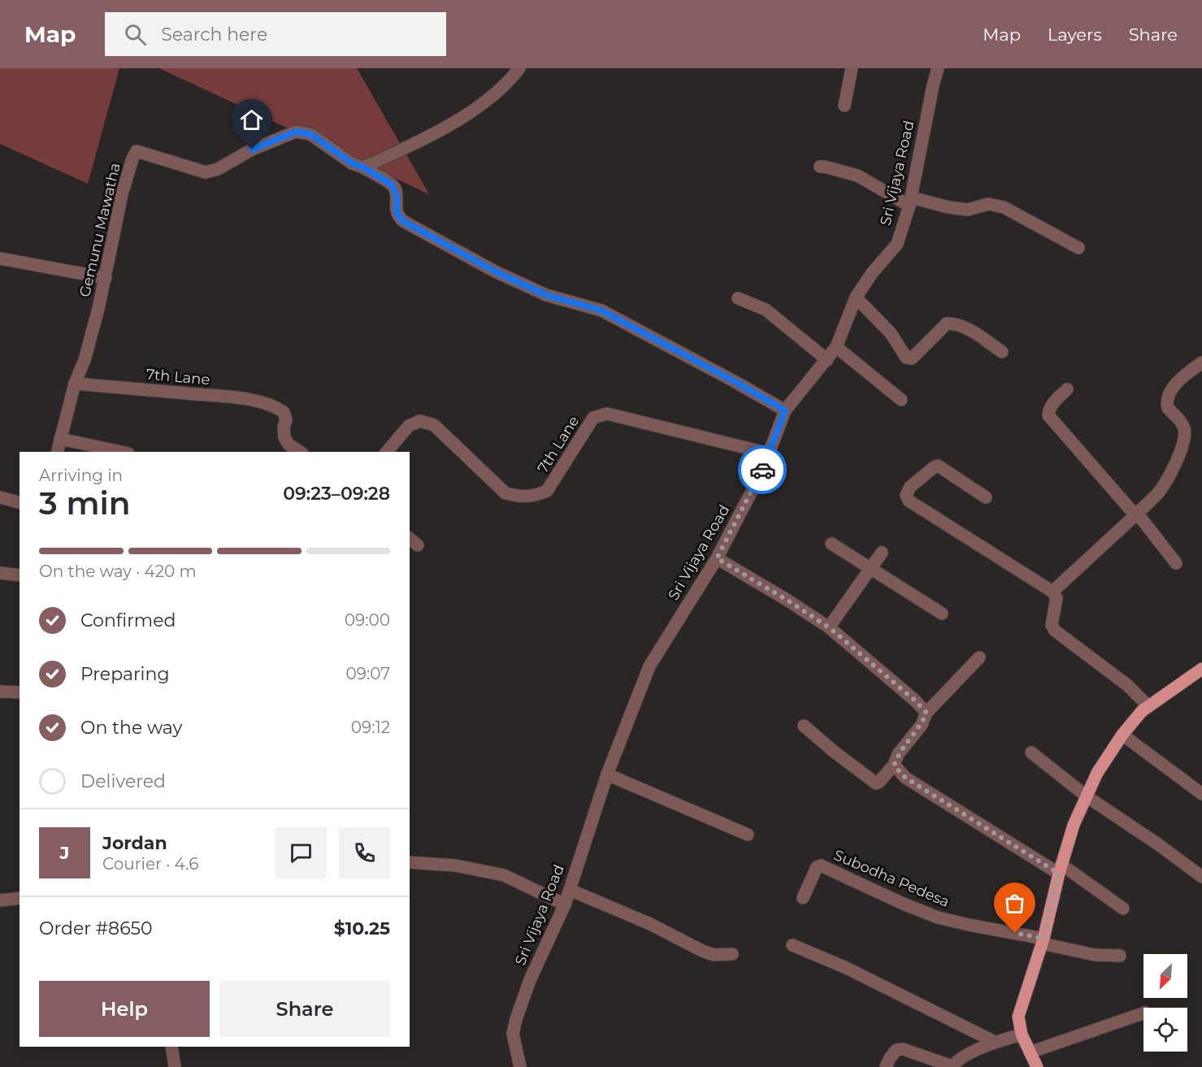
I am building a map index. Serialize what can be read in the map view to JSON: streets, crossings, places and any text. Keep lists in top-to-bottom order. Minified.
{"streets":{"street":["Sri Vijaya Road","Gemunu Mawatha","7th Lane","Subodha Pedesa"]},"crossings":[["Sri Vijaya Road","7th Lane"],["Gemunu Mawatha","7th Lane"]],"north":"bottom left","page":{"header":"Map","search":"Search here","nav":["Map","Layers","Share"],"heading":["3 min","Arriving in","09:23–09:28"],"panel":["Jordan","Courier · 4.6","Order #8650","$10.25"],"bar":"On the way · 420 m","list":[["Confirmed","09:00"],["Preparing","09:07"],["On the way","09:12"],"Delivered"],"round":"J","buttons":["Help","Share"]}}
